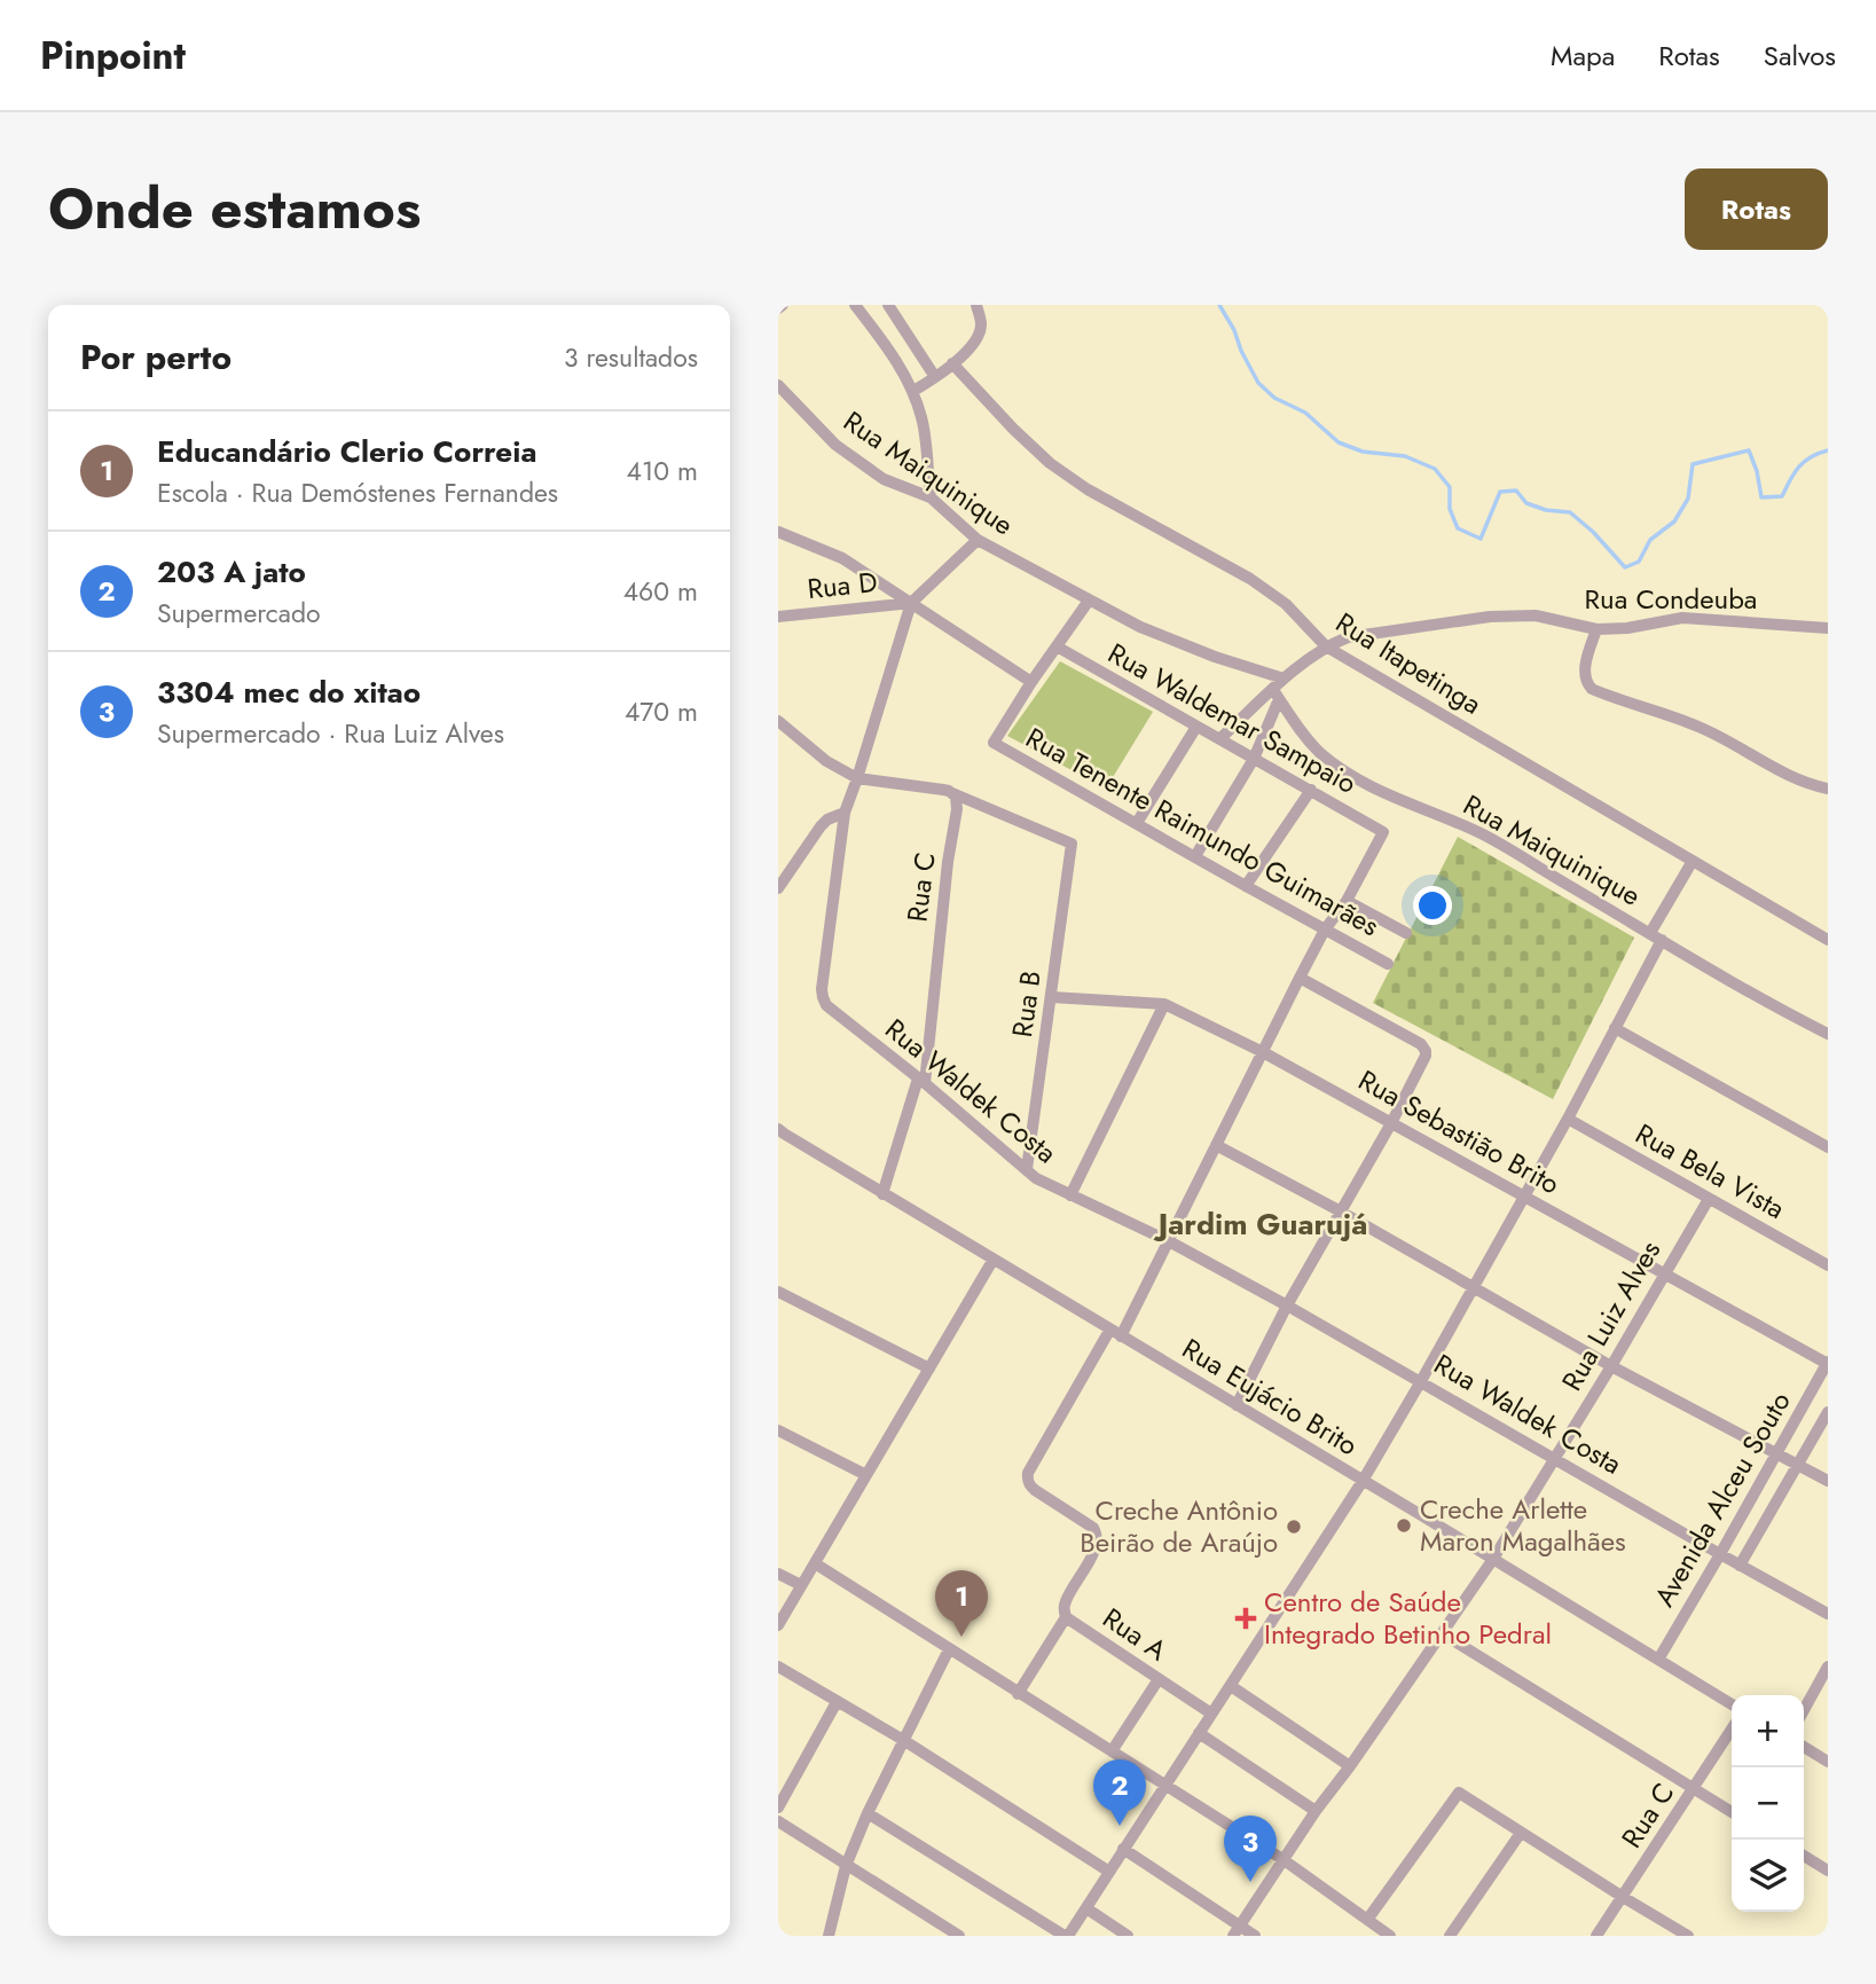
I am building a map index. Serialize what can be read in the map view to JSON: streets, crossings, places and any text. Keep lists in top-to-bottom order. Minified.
{"streets":{"street":["Rua Maiquinique","Rua D","Rua Condeuba","Rua Itapetinga","Rua Waldemar Sampaio","Rua Tenente Raimundo Guimarães","Rua C","Rua B","Rua Waldek Costa","Rua Sebastião Brito","Rua Bela Vista","Rua Luiz Alves","Rua Eujácio Brito","Avenida Alceu Souto","Rua A"]},"crossings":[["Rua Maiquinique","Rua Waldek Costa"],["Rua D","Rua Waldek Costa"],["Rua Condeuba","Rua Itapetinga"],["Rua C","Rua B"],["Rua C","Rua Waldek Costa"],["Rua C","Rua Eujácio Brito"],["Rua B","Rua Waldek Costa"],["Rua B","Rua Sebastião Brito"],["Rua Waldek Costa","Rua Luiz Alves"],["Rua Waldek Costa","Avenida Alceu Souto"],["Rua Sebastião Brito","Rua Luiz Alves"],["Rua Sebastião Brito","Avenida Alceu Souto"],["Rua Bela Vista","Rua Luiz Alves"],["Rua Luiz Alves","Rua Eujácio Brito"],["Rua Eujácio Brito","Avenida Alceu Souto"]],"districts":["Jardim Guarujá"],"places":{"other":["Creche Arlette Maron Magalhães","Creche Antônio Beirão de Araújo"],"health":["Centro de Saúde Integrado Betinho Pedral"]},"page":{"header":"Pinpoint","nav":["Mapa","Rotas","Salvos"],"title":"Onde estamos","buttons":"Rotas","heading":["Por perto","3 resultados"],"list":[{"mark":"1","name":"Educandário Clerio Correia","note":"Escola · Rua Demóstenes Fernandes","value":"410 m"},{"mark":"2","name":"203 A jato","note":"Supermercado","value":"460 m"},{"mark":"3","name":"3304 mec do xitao","note":"Supermercado · Rua Luiz Alves","value":"470 m"}],"pins":["1","2","3"],"map_buttons":["+","−"]}}
